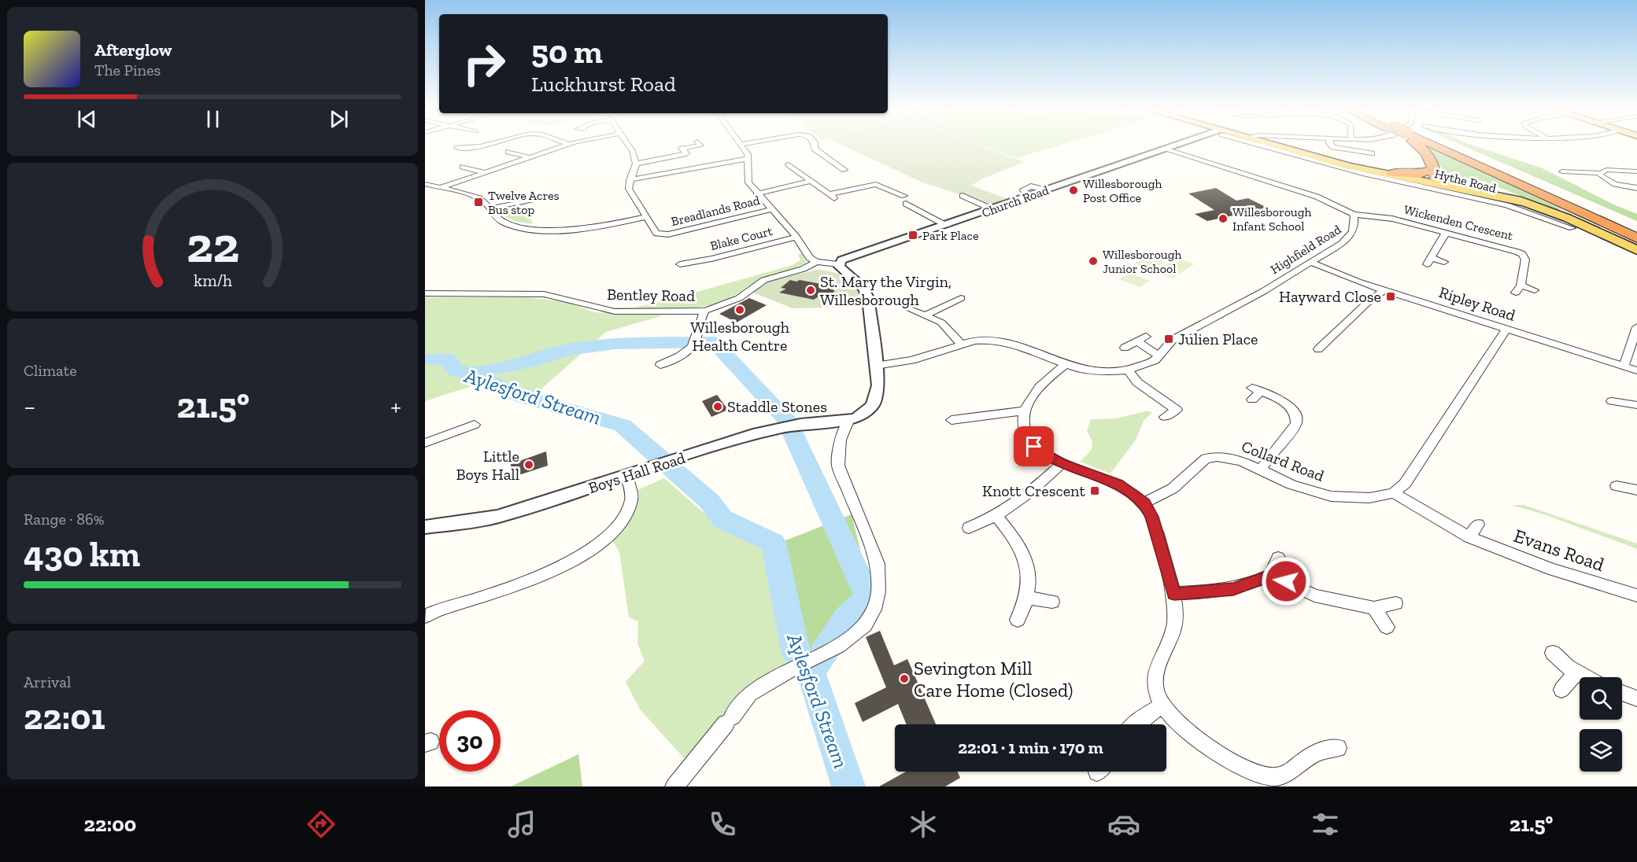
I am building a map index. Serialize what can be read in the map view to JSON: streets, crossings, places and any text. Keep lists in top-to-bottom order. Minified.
{"streets":{"main road":["Hythe Road"],"street":["Church Road","Breadlands Road","Wickenden Crescent","Blake Court","Highfield Road","Bentley Road","Ripley Road","Collard Road","Boys Hall Road","Evans Road"]},"crossings":[["Church Road","Highfield Road"],["Church Road","Bentley Road"],["Wickenden Crescent","Highfield Road"],["Highfield Road","Ripley Road"],["Collard Road","Evans Road"]],"water":["Aylesford Stream"],"places":{"other":["Willesborough Post Office","Willesborough Infant School","Willesborough Junior School","St. Mary the Virgin, Willesborough","Willesborough Health Centre","Staddle Stones","Little Boys Hall","Sevington Mill Care Home (Closed)"],"transit":["Twelve Acres Bus stop","Park Place","Hayward Close","Julien Place","Knott Crescent"]},"page":{"turn":["50 m","Luckhurst Road"],"song":["Afterglow","The Pines"],"tile":["Climate",["Range · 86%","430 km"],["Arrival","22:01"]],"heat":["−","21.5°","+"],"limit":"30","trip":"22:01 · 1 min · 170 m","tabs":["22:00","21.5°"],"gauge":["22","km/h"]}}
